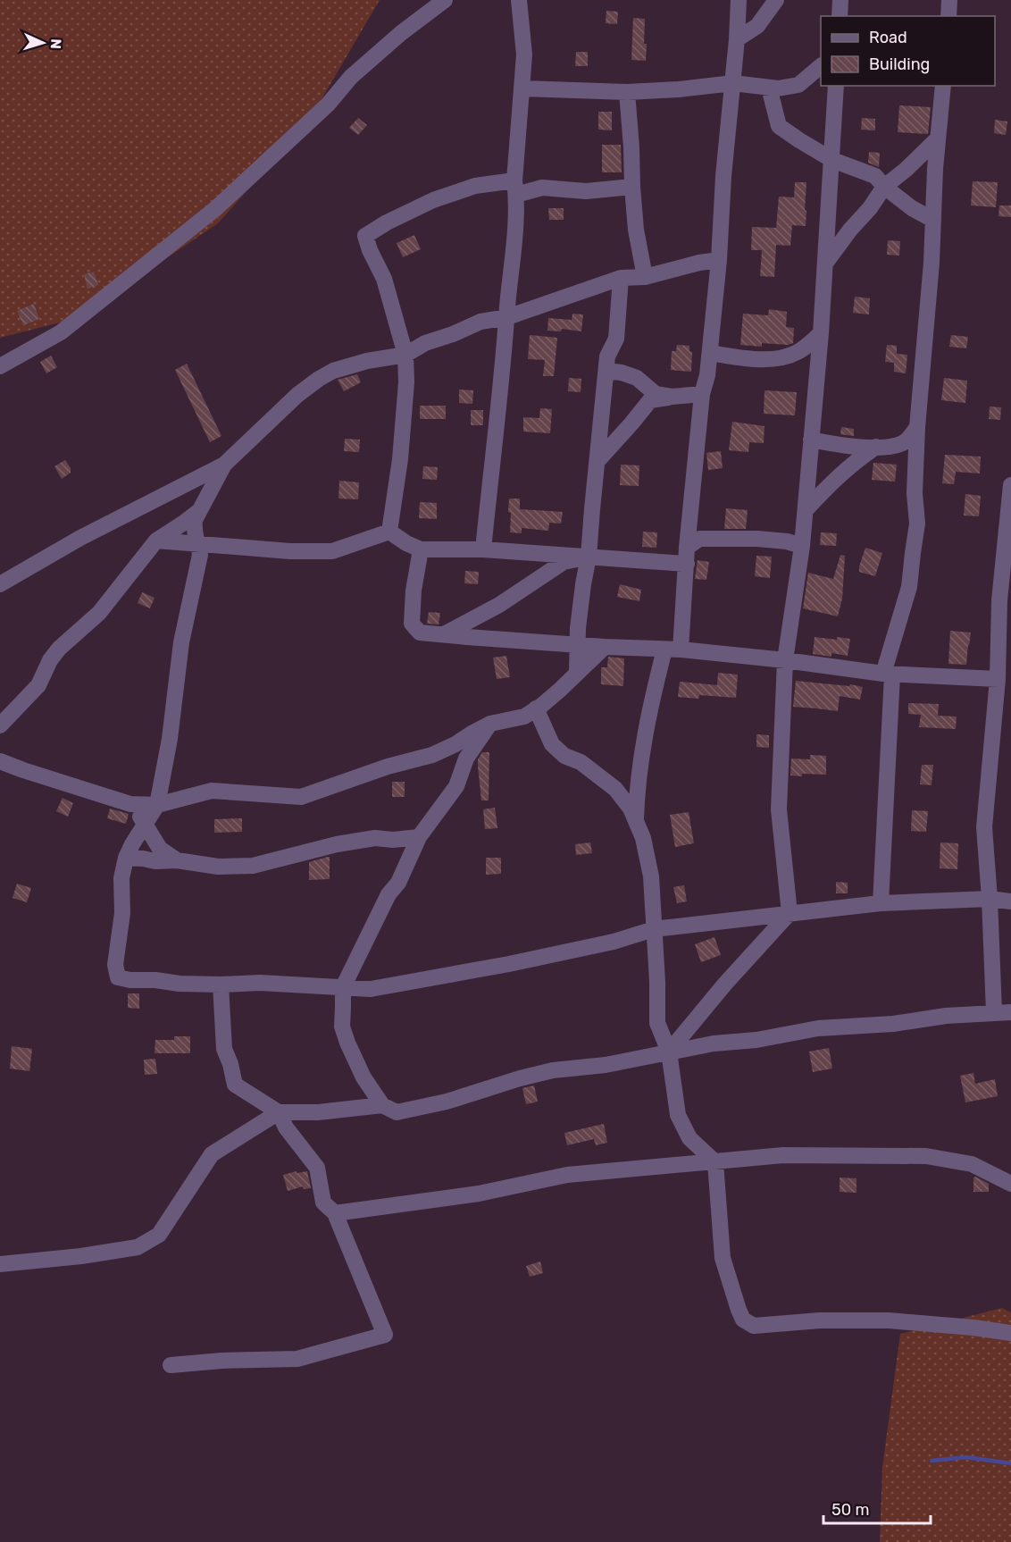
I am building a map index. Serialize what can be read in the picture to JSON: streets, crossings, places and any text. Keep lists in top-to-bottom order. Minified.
{"legend":["Road","Building"],"scale_bar":"50 m","north":"right"}
